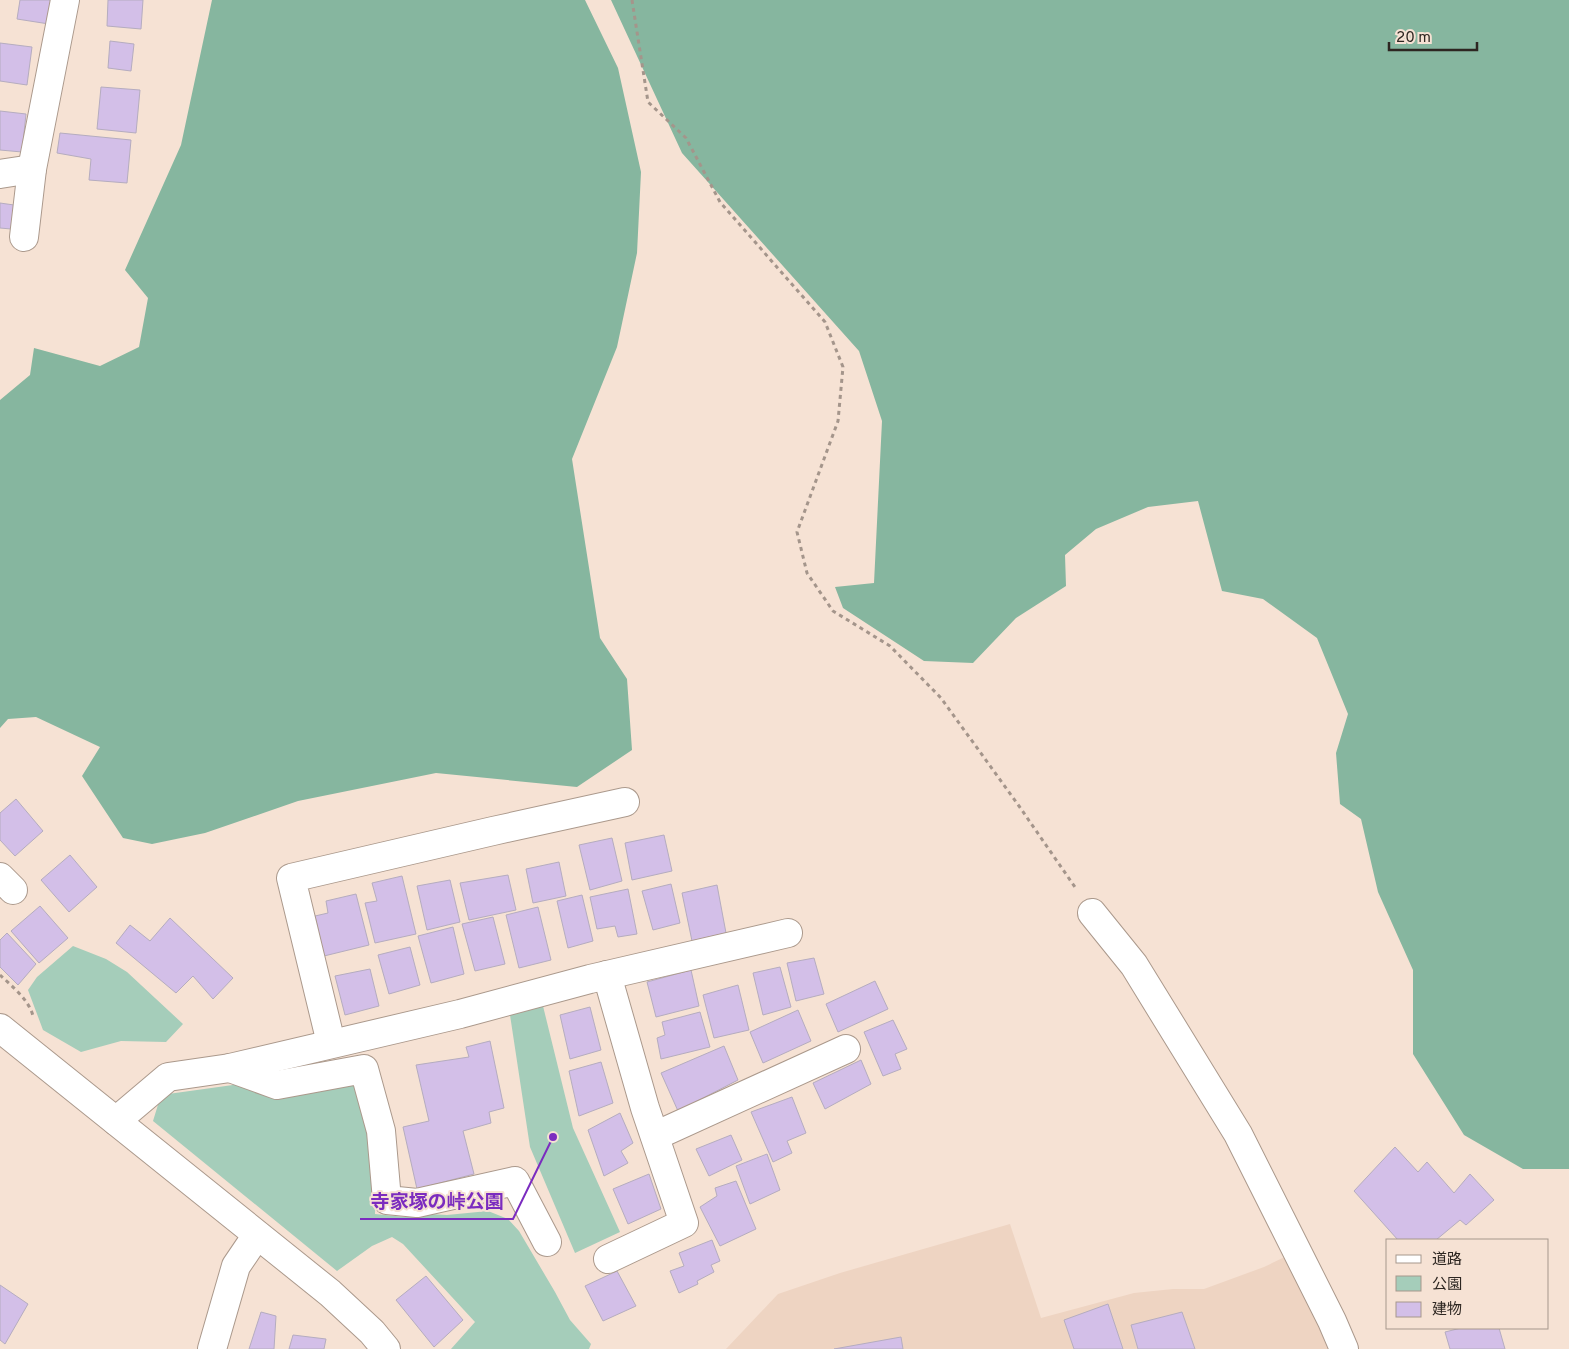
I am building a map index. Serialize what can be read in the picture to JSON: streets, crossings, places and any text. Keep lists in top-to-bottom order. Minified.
{"places":["寺家塚の峠公園"],"legend":["道路","公園","建物"],"scale_bar":"20 m"}
